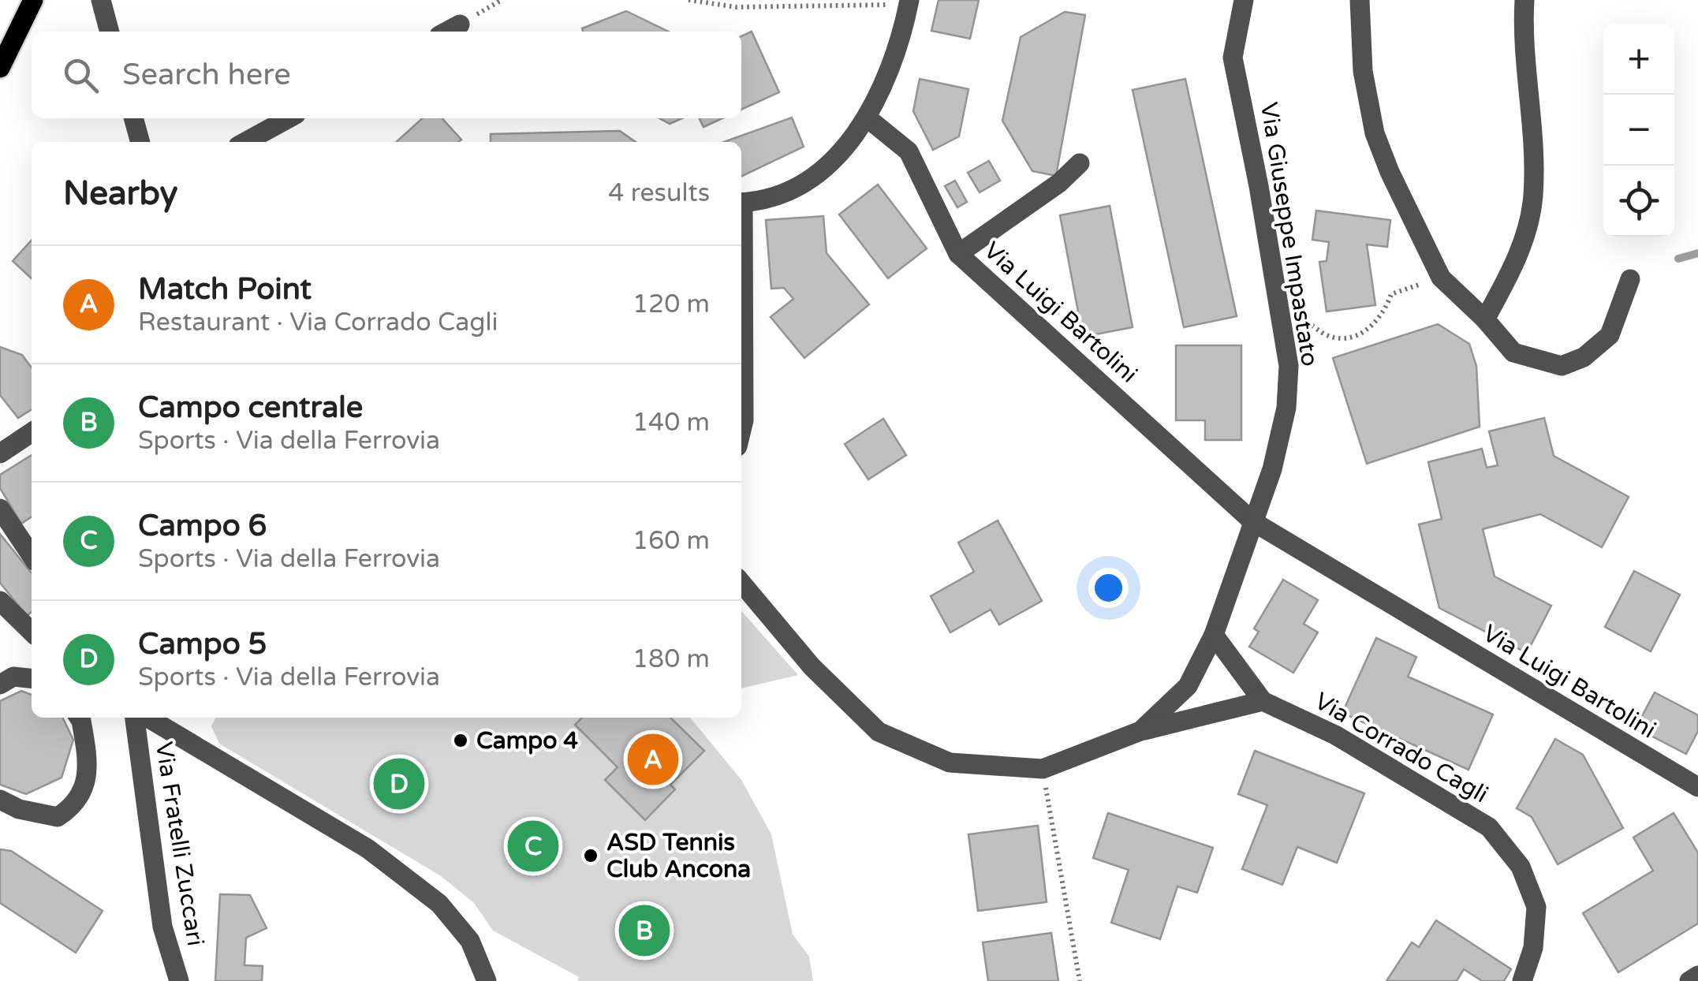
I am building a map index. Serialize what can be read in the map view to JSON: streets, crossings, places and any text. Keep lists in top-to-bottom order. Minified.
{"streets":{"street":["Via Giuseppe Impastato","Via Luigi Bartolini","Via Corrado Cagli","Via Fratelli Zuccari"]},"crossings":[["Via Giuseppe Impastato","Via Luigi Bartolini"]],"places":["Campo 4","ASD Tennis Club Ancona"],"page":{"map_buttons":["+","−"],"search":"Search here","heading":["Nearby","4 results"],"list":[{"mark":"A","name":"Match Point","note":"Restaurant · Via Corrado Cagli","value":"120 m"},{"mark":"B","name":"Campo centrale","note":"Sports · Via della Ferrovia","value":"140 m"},{"mark":"C","name":"Campo 6","note":"Sports · Via della Ferrovia","value":"160 m"},{"mark":"D","name":"Campo 5","note":"Sports · Via della Ferrovia","value":"180 m"}],"pins":["A","D","C","B"]}}
